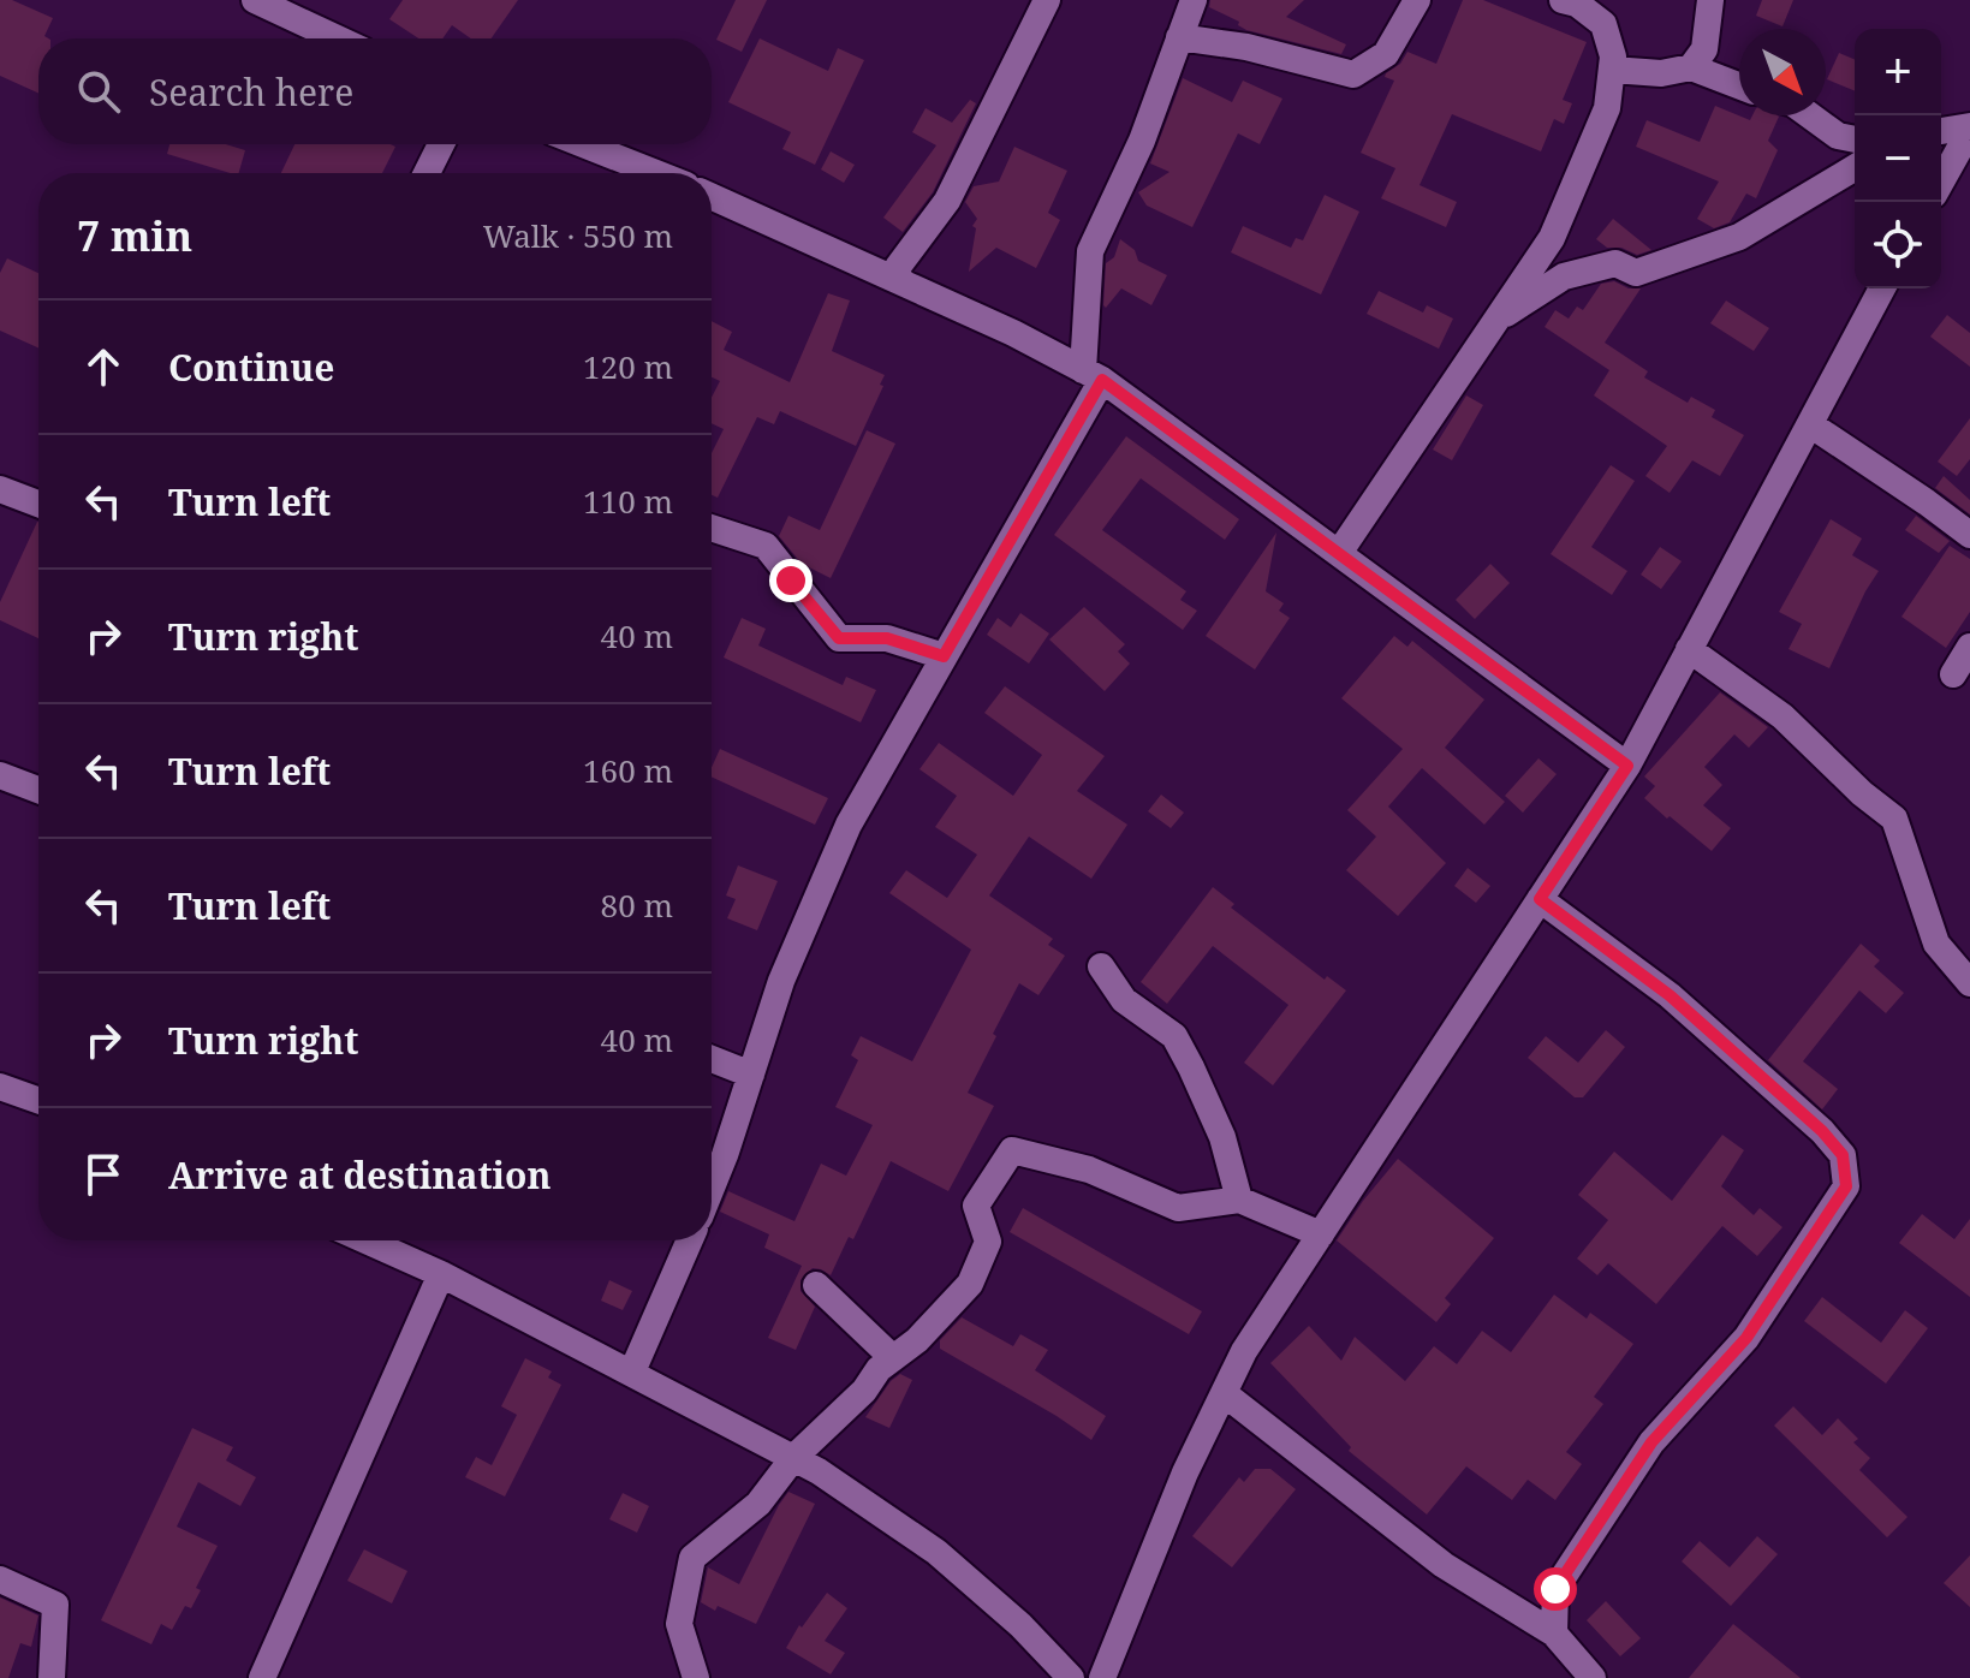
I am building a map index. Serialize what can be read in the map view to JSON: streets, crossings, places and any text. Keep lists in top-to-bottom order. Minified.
{"north":"bottom right","page":{"map_buttons":["+","−"],"search":"Search here","heading":["7 min","Walk · 550 m"],"list":[["Continue","120 m"],["Turn left","110 m"],["Turn right","40 m"],["Turn left","160 m"],["Turn left","80 m"],["Turn right","40 m"],"Arrive at destination"]}}
